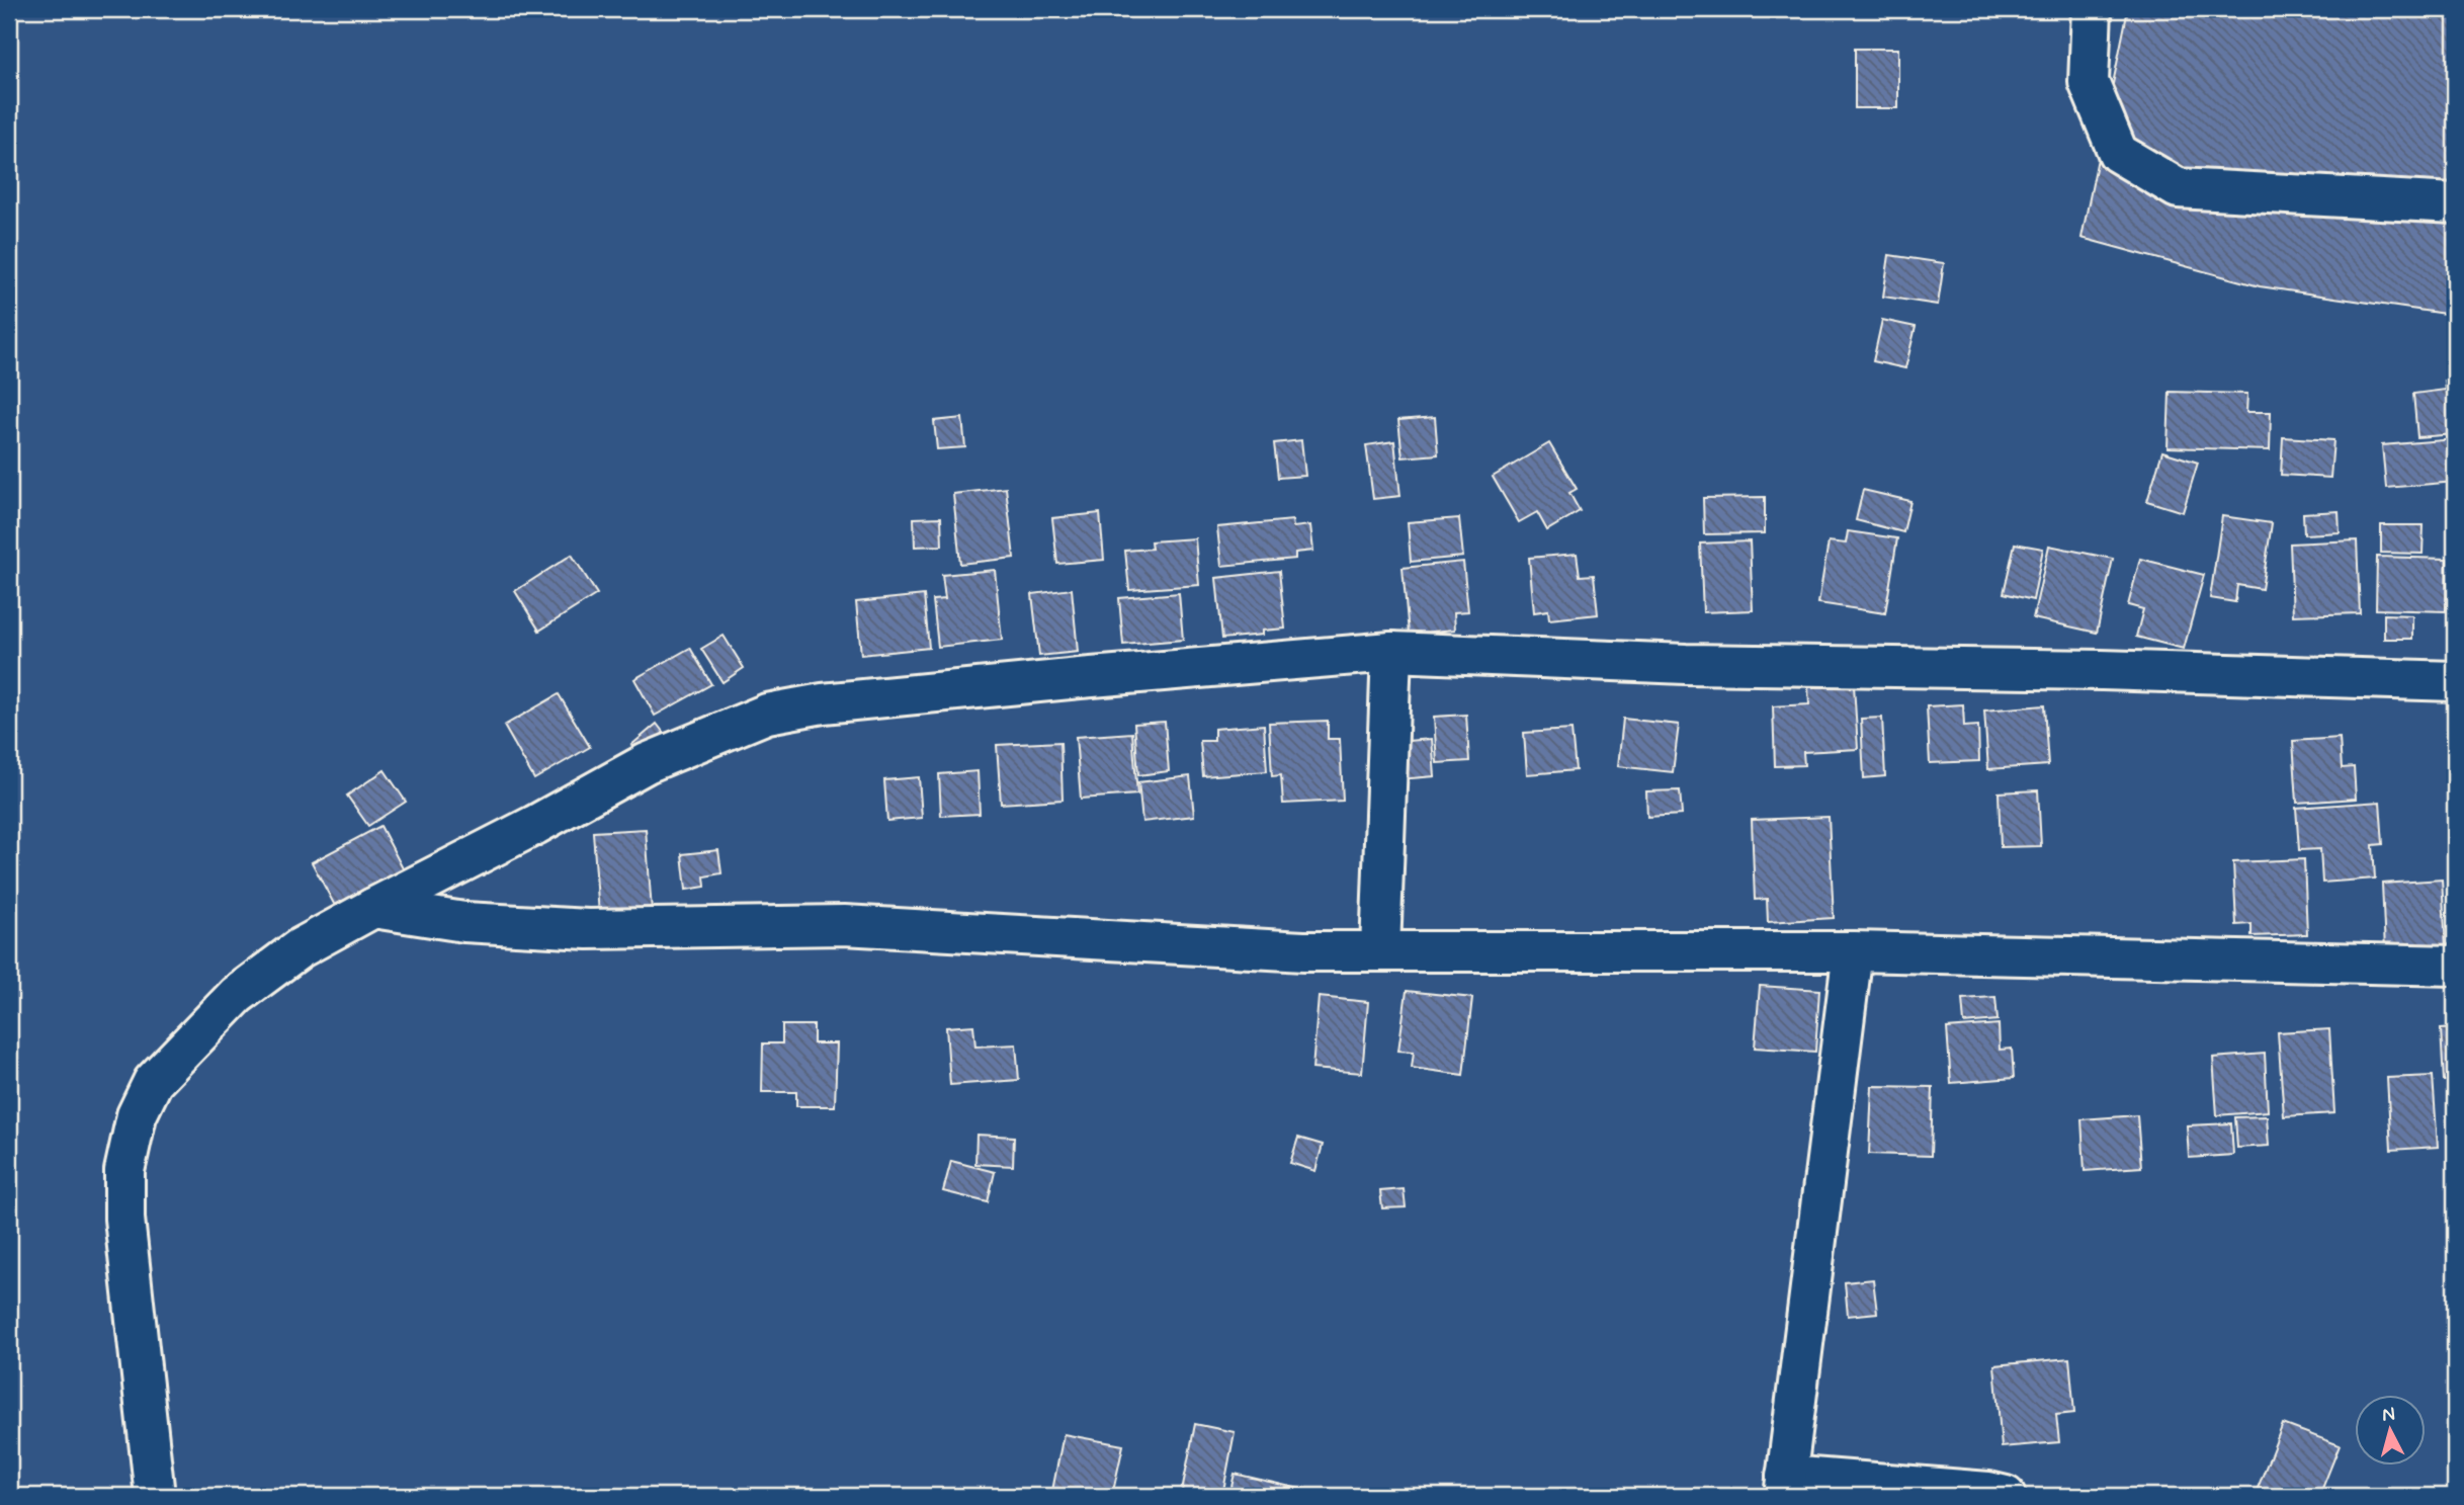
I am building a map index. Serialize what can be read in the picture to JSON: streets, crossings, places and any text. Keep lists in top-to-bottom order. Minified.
{"north":"top"}
